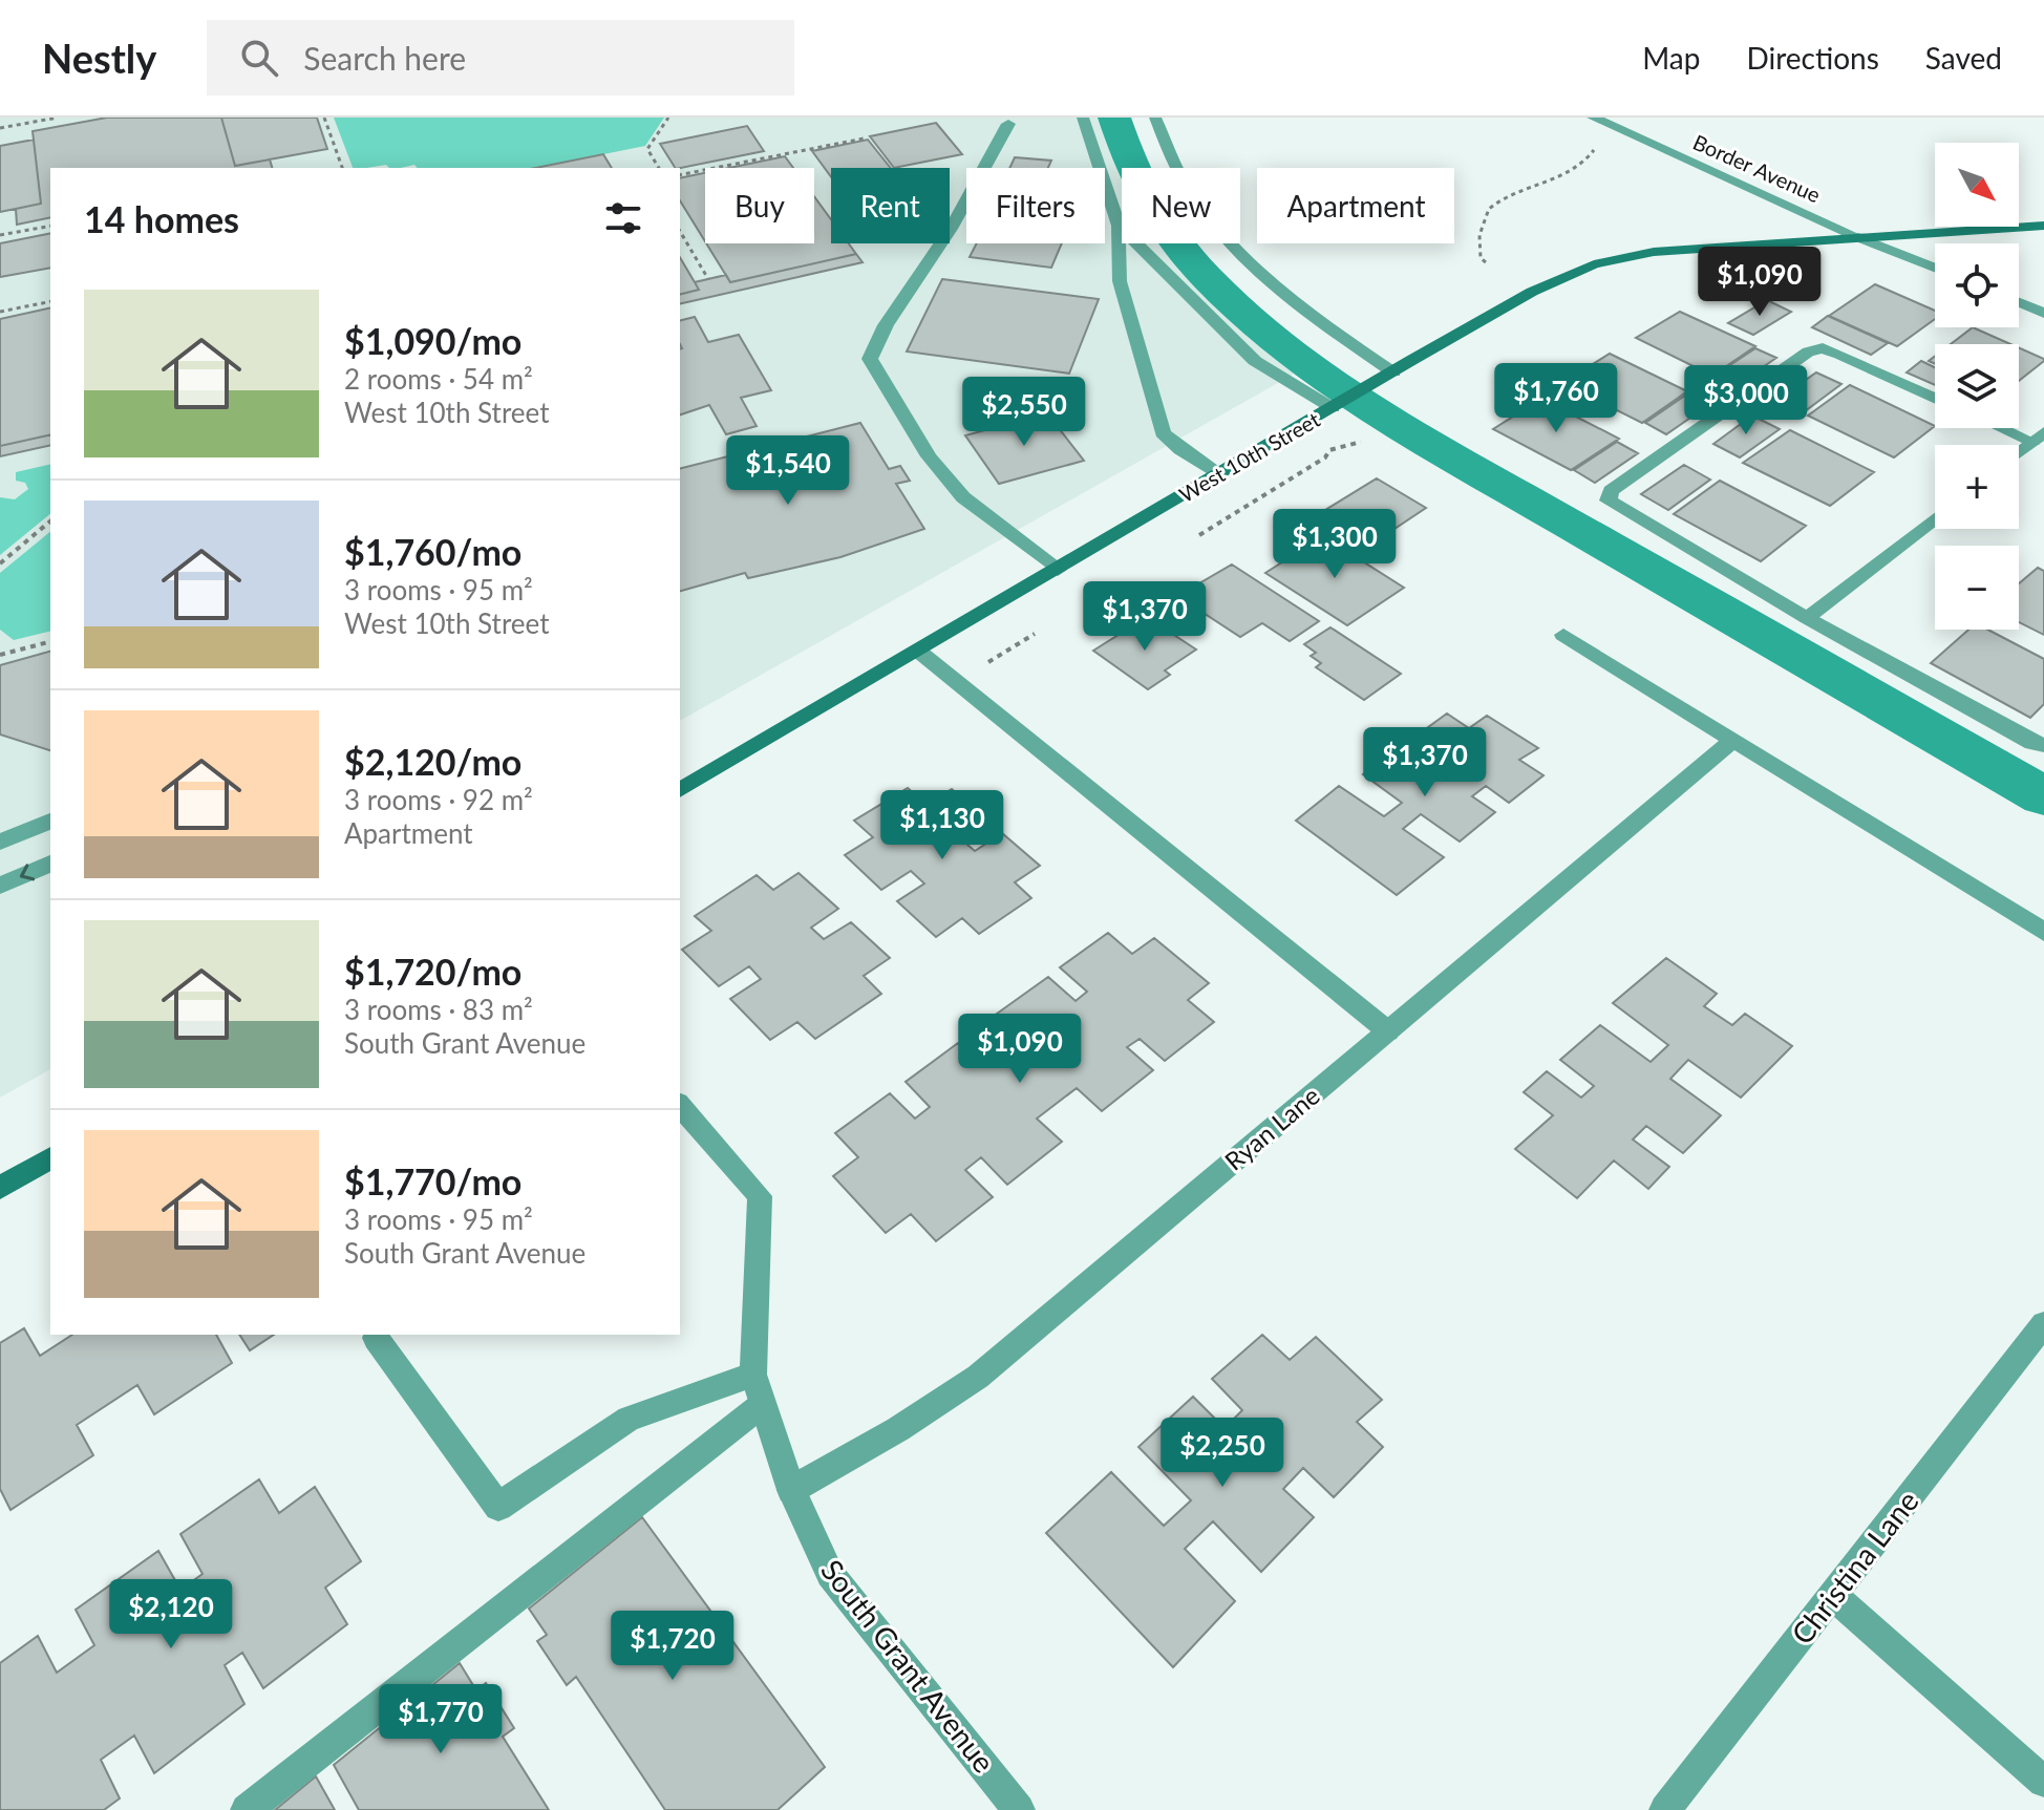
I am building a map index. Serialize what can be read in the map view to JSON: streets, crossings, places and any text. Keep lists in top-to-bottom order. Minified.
{"streets":{"main road":["West 10th Street"],"street":["Border Avenue","Ryan Lane","Christina Lane","South Grant Avenue"]},"crossings":[["Border Avenue","West 10th Street"],["Ryan Lane","South Grant Avenue"]],"north":"bottom right","page":{"header":"Nestly","search":"Search here","nav":["Map","Directions","Saved"],"map_buttons":["+","−"],"chip":["Buy","Rent","Filters","New","Apartment"],"heading":"14 homes","price":["$1,090","$1,760","$3,000","$2,550","$1,540","$1,300","$1,370","$1,370","$1,130","$1,090","$2,250","$2,120","$1,720","$1,770"],"list":[{"name":"$1,090/mo","note":"2 rooms · 54 m² · West 10th Street"},{"name":"$1,760/mo","note":"3 rooms · 95 m² · West 10th Street"},{"name":"$2,120/mo","note":"3 rooms · 92 m² · Apartment"},{"name":"$1,720/mo","note":"3 rooms · 83 m² · South Grant Avenue"},{"name":"$1,770/mo","note":"3 rooms · 95 m² · South Grant Avenue"}]}}
